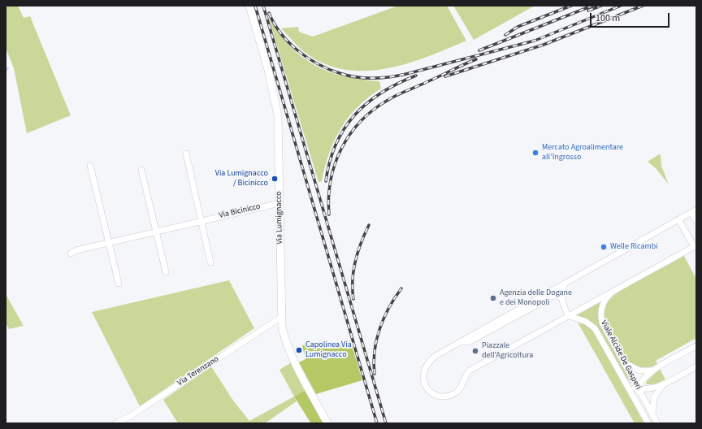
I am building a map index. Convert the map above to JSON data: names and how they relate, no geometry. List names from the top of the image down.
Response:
{
  "streets": {
    "main road": ["Via Lumignacco"],
    "street": ["Via Bicinicco", "Viale Alcide De Gasperi", "Via Terenzano"]
  },
  "crossings": [
    ["Via Bicinicco", "Via Lumignacco"],
    ["Via Lumignacco", "Via Terenzano"]
  ],
  "places": [
    "Mercato Agroalimentare all’Ingrosso",
    "Via Lumignacco / Bicinicco",
    "Welle Ricambi",
    "Agenzia delle Dogane e dei Monopoli",
    "Capolinea Via Lumignacco",
    "Piazzale dell'Agricoltura"
  ],
  "scale_bar": "100 m"
}
